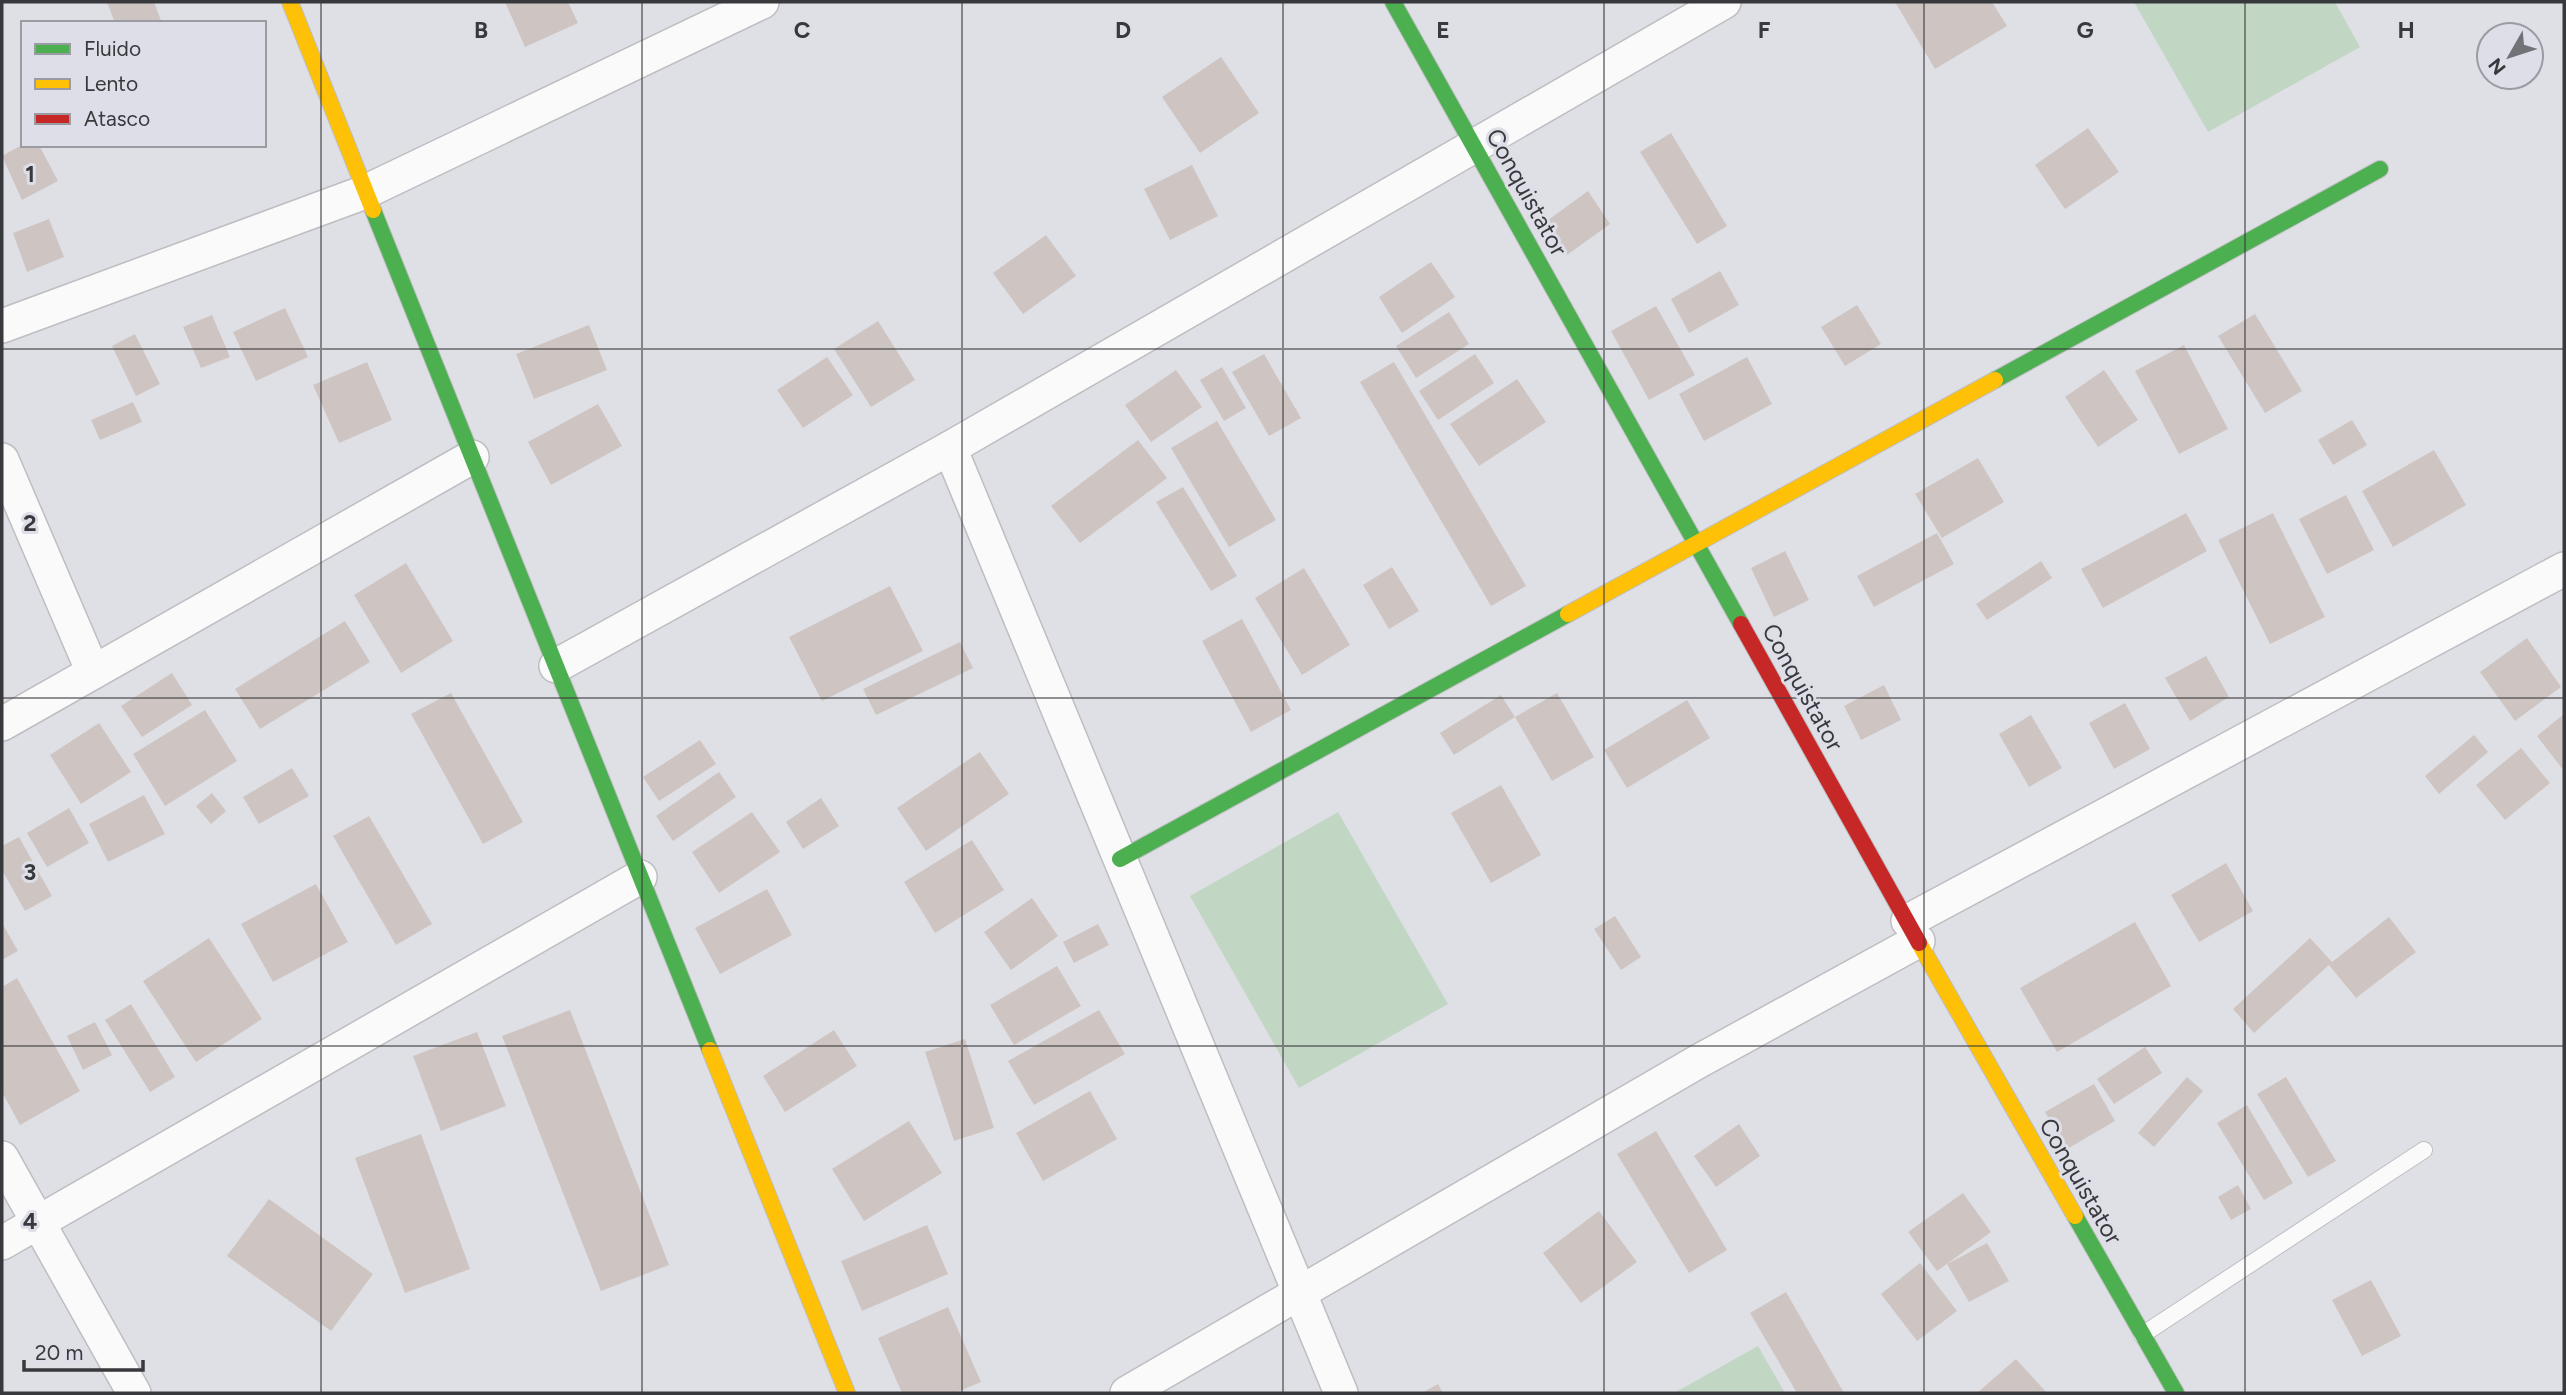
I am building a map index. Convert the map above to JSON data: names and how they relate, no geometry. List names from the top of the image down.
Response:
{
  "streets": {
    "street": ["Conquistator"]
  },
  "legend": ["Fluido", "Lento", "Atasco"],
  "scale_bar": "20 m",
  "north": "bottom left",
  "grid": {
    "columns": [
      "B",
      "C",
      "D",
      "E",
      "F",
      "G",
      "H"
    ],
    "rows": [
      "1",
      "2",
      "3",
      "4"
    ]
  }
}
